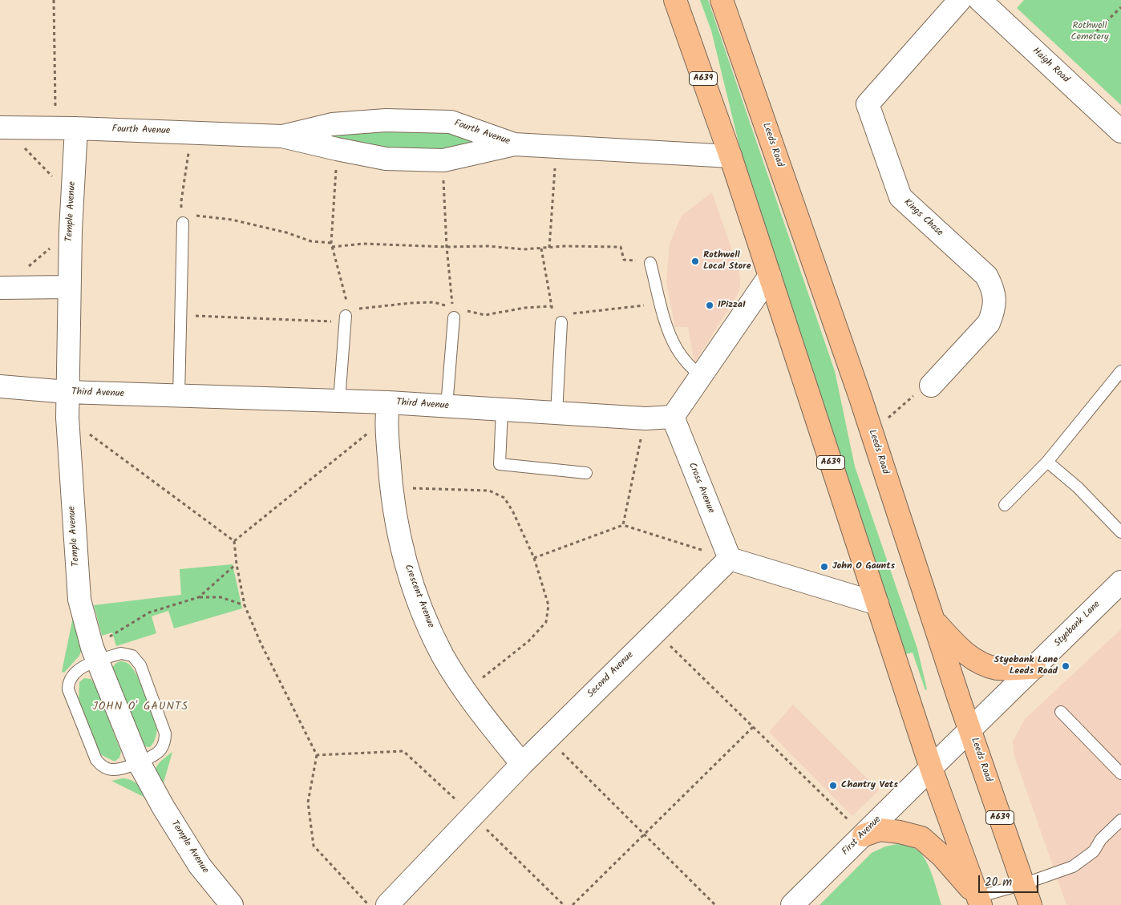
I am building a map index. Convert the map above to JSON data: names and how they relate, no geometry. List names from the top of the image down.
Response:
{
  "streets": {
    "main road": ["A639", "Leeds Road"],
    "street": [
      "Haigh Road",
      "Fourth Avenue",
      "Temple Avenue",
      "Kings Chase",
      "Third Avenue",
      "Cross Avenue",
      "Crescent Avenue",
      "Styebank Lane",
      "Second Avenue",
      "First Avenue"
    ]
  },
  "crossings": [
    ["A639", "Fourth Avenue"],
    ["A639", "Styebank Lane"],
    ["A639", "First Avenue"],
    ["Fourth Avenue", "Temple Avenue"],
    ["Leeds Road", "Styebank Lane"],
    ["Temple Avenue", "Third Avenue"],
    ["Third Avenue", "Cross Avenue"],
    ["Third Avenue", "Crescent Avenue"],
    ["Cross Avenue", "Second Avenue"],
    ["Crescent Avenue", "Second Avenue"],
    ["Styebank Lane", "First Avenue"]
  ],
  "districts": ["JOHN O' GAUNTS"],
  "parks": ["Rothwell Cemetery"],
  "places": [
    "Rothwell Local Store",
    "1Pizza1",
    "John O Gaunts",
    "Styebank Lane Leeds Road",
    "Chantry Vets"
  ],
  "scale_bar": "20 m"
}
